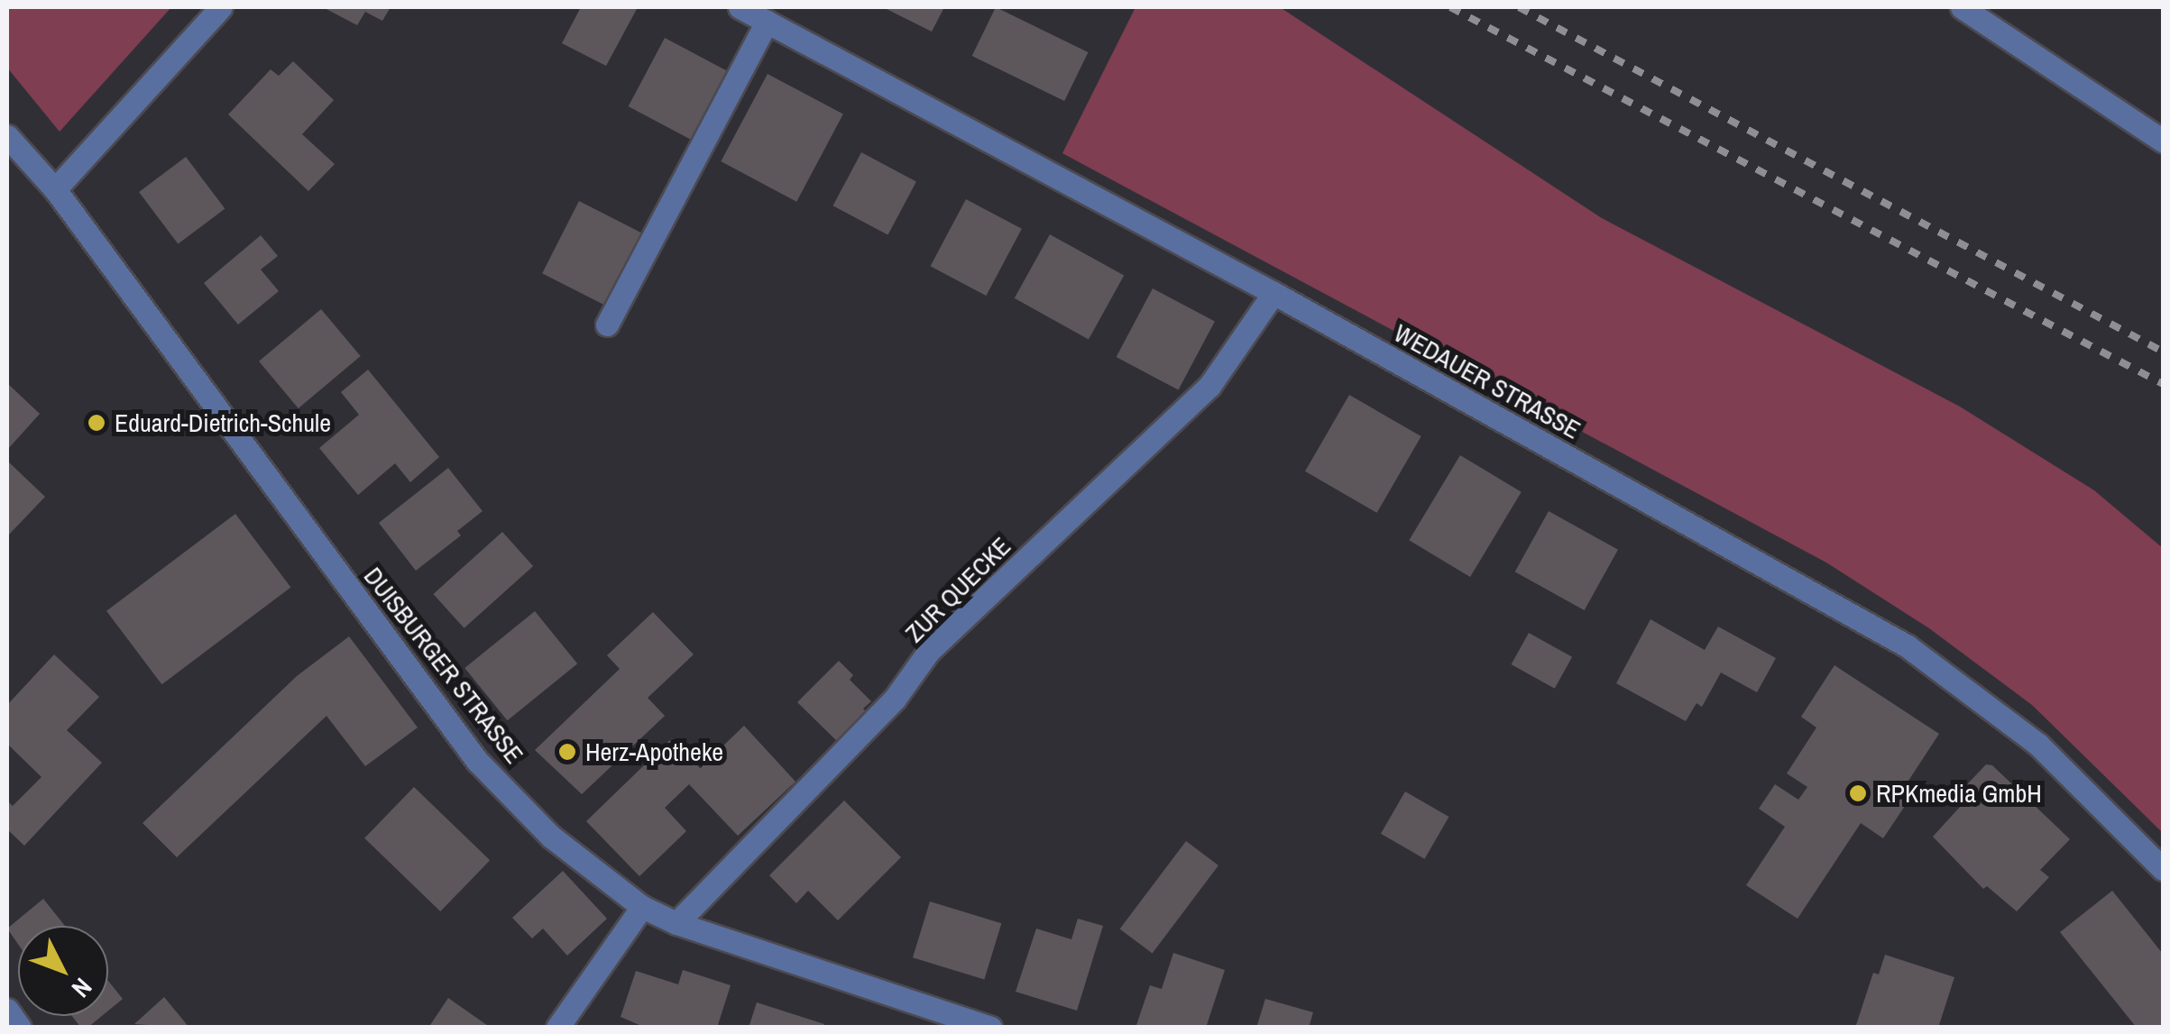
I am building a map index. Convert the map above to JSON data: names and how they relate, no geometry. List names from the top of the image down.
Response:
{
  "streets": {
    "street": ["WEDAUER STRASSE", "ZUR QUECKE", "DUISBURGER STRASSE"]
  },
  "crossings": [
    ["WEDAUER STRASSE", "ZUR QUECKE"],
    ["ZUR QUECKE", "DUISBURGER STRASSE"]
  ],
  "places": ["Eduard-Dietrich-Schule", "Herz-Apotheke", "RPKmedia GmbH"],
  "north": "bottom right"
}
